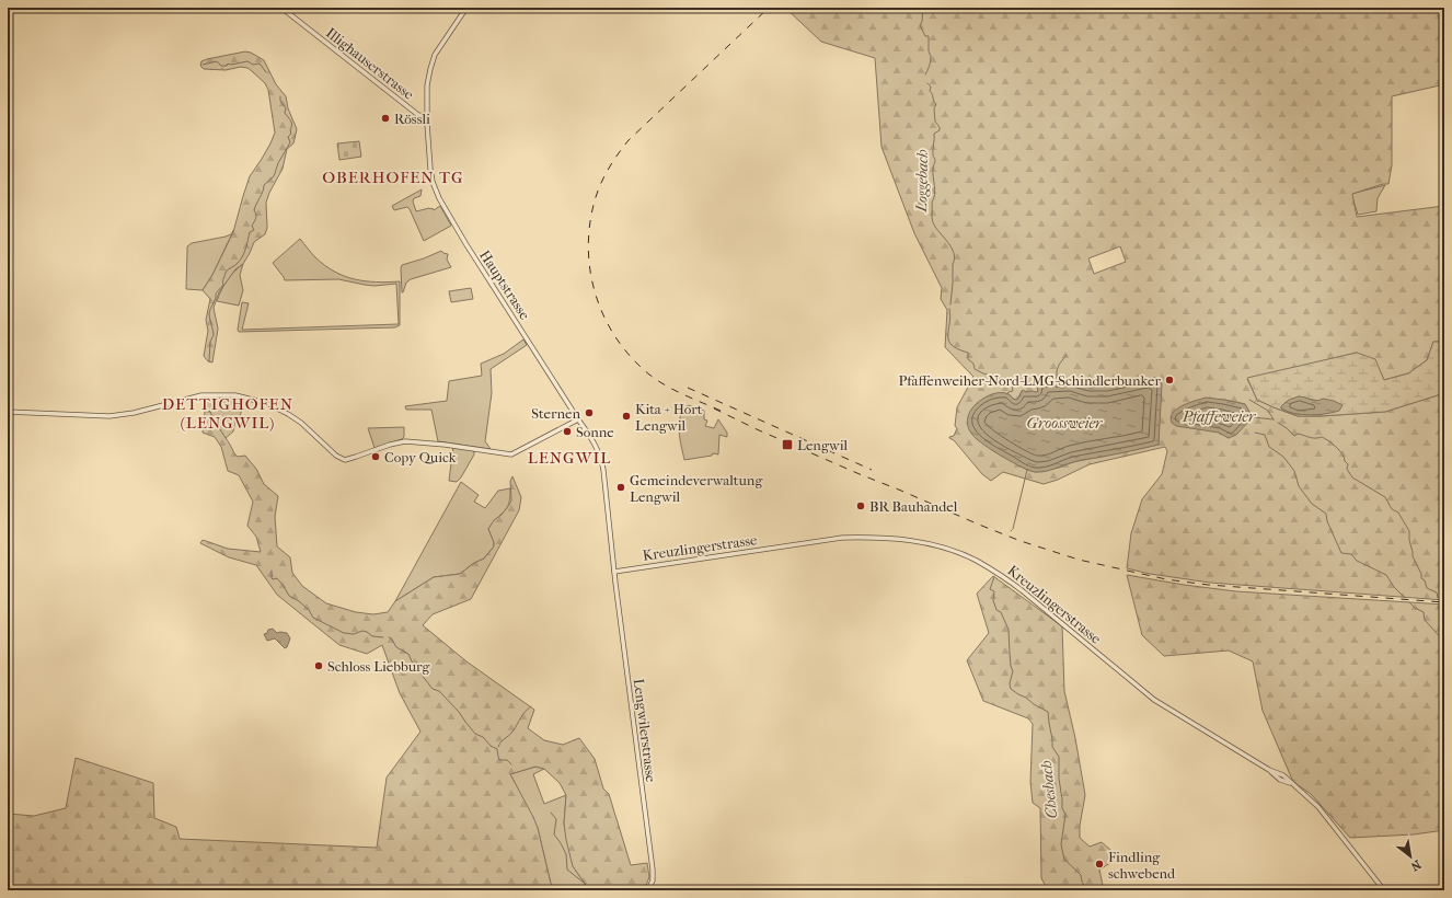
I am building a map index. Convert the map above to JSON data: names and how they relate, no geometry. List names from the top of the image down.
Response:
{
  "streets": {
    "street": [
      "Illighauserstrasse",
      "Hauptstrasse",
      "Kreuzlingerstrasse",
      "Lengwilerstrasse"
    ]
  },
  "crossings": [
    ["Illighauserstrasse", "Hauptstrasse"],
    ["Hauptstrasse", "Kreuzlingerstrasse"],
    ["Hauptstrasse", "Lengwilerstrasse"],
    ["Kreuzlingerstrasse", "Lengwilerstrasse"]
  ],
  "districts": ["OBERHOFEN TG", "DETTIGHOFEN (LENGWIL)", "LENGWIL"],
  "water": [
    "Loggebach",
    "Pfaffeweier",
    "Groossweier",
    "Chesbach"
  ],
  "places": {
    "other": [
      "Rössli",
      "Pfaffenweiher-Nord-LMG-Schindlerbunker",
      "Sternen",
      "Kita + Hort Lengwil",
      "Sonne",
      "Copy Quick",
      "Gemeindeverwaltung Lengwil",
      "BR Bauhandel",
      "Schloss Liebburg",
      "Findling schwebend"
    ],
    "transit": ["Lengwil"]
  },
  "north": "bottom right"
}
